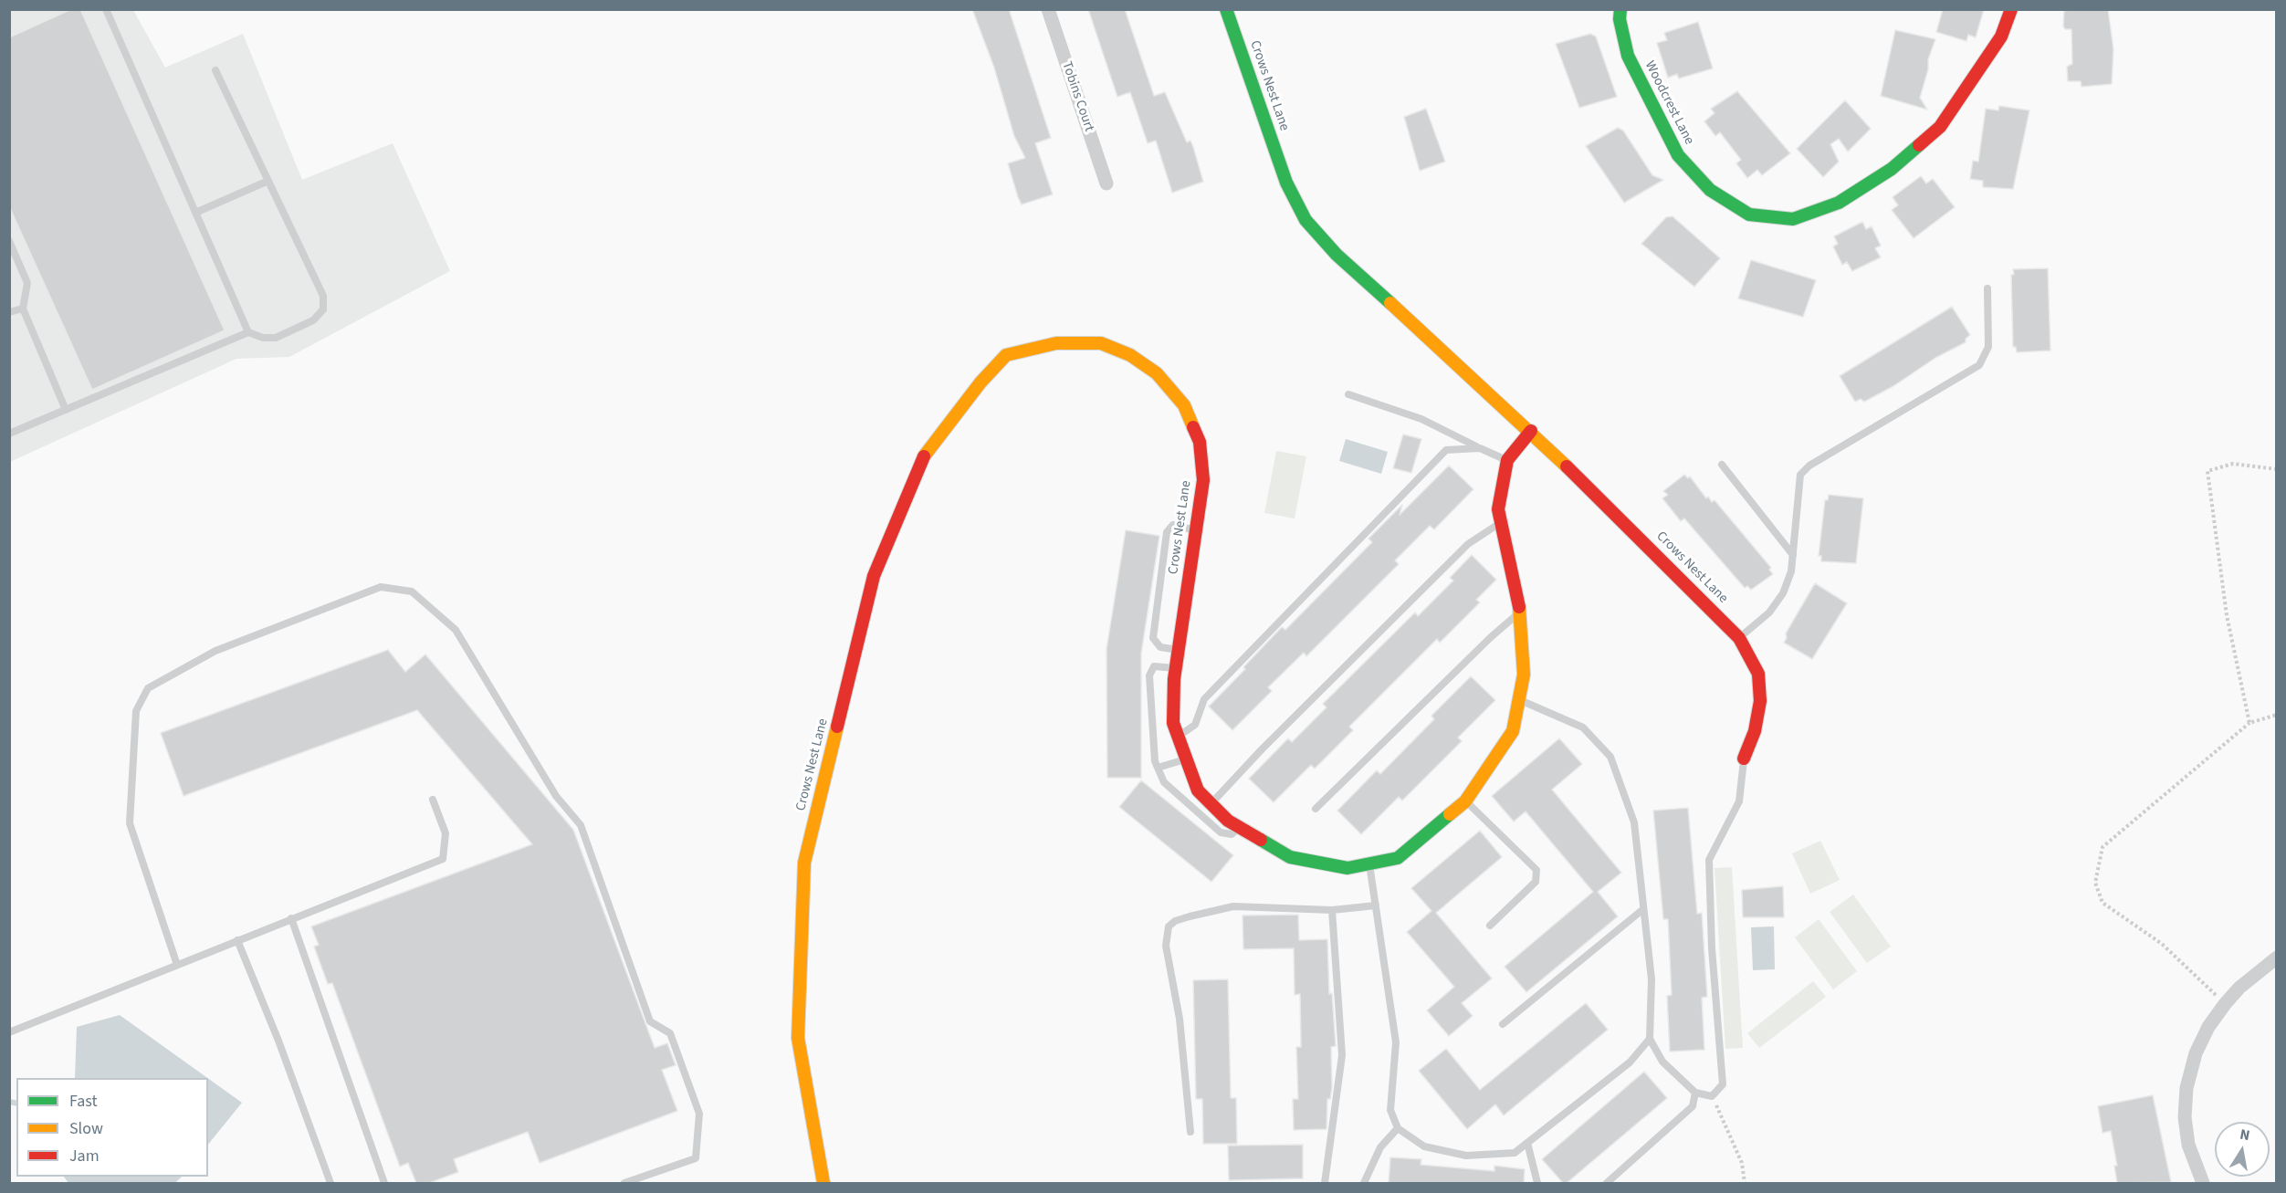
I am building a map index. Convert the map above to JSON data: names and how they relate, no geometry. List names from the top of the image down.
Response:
{
  "streets": {
    "street": ["Crows Nest Lane", "Tobins Court", "Woodcrest Lane"]
  },
  "legend": ["Fast", "Slow", "Jam"],
  "north": "top"
}
